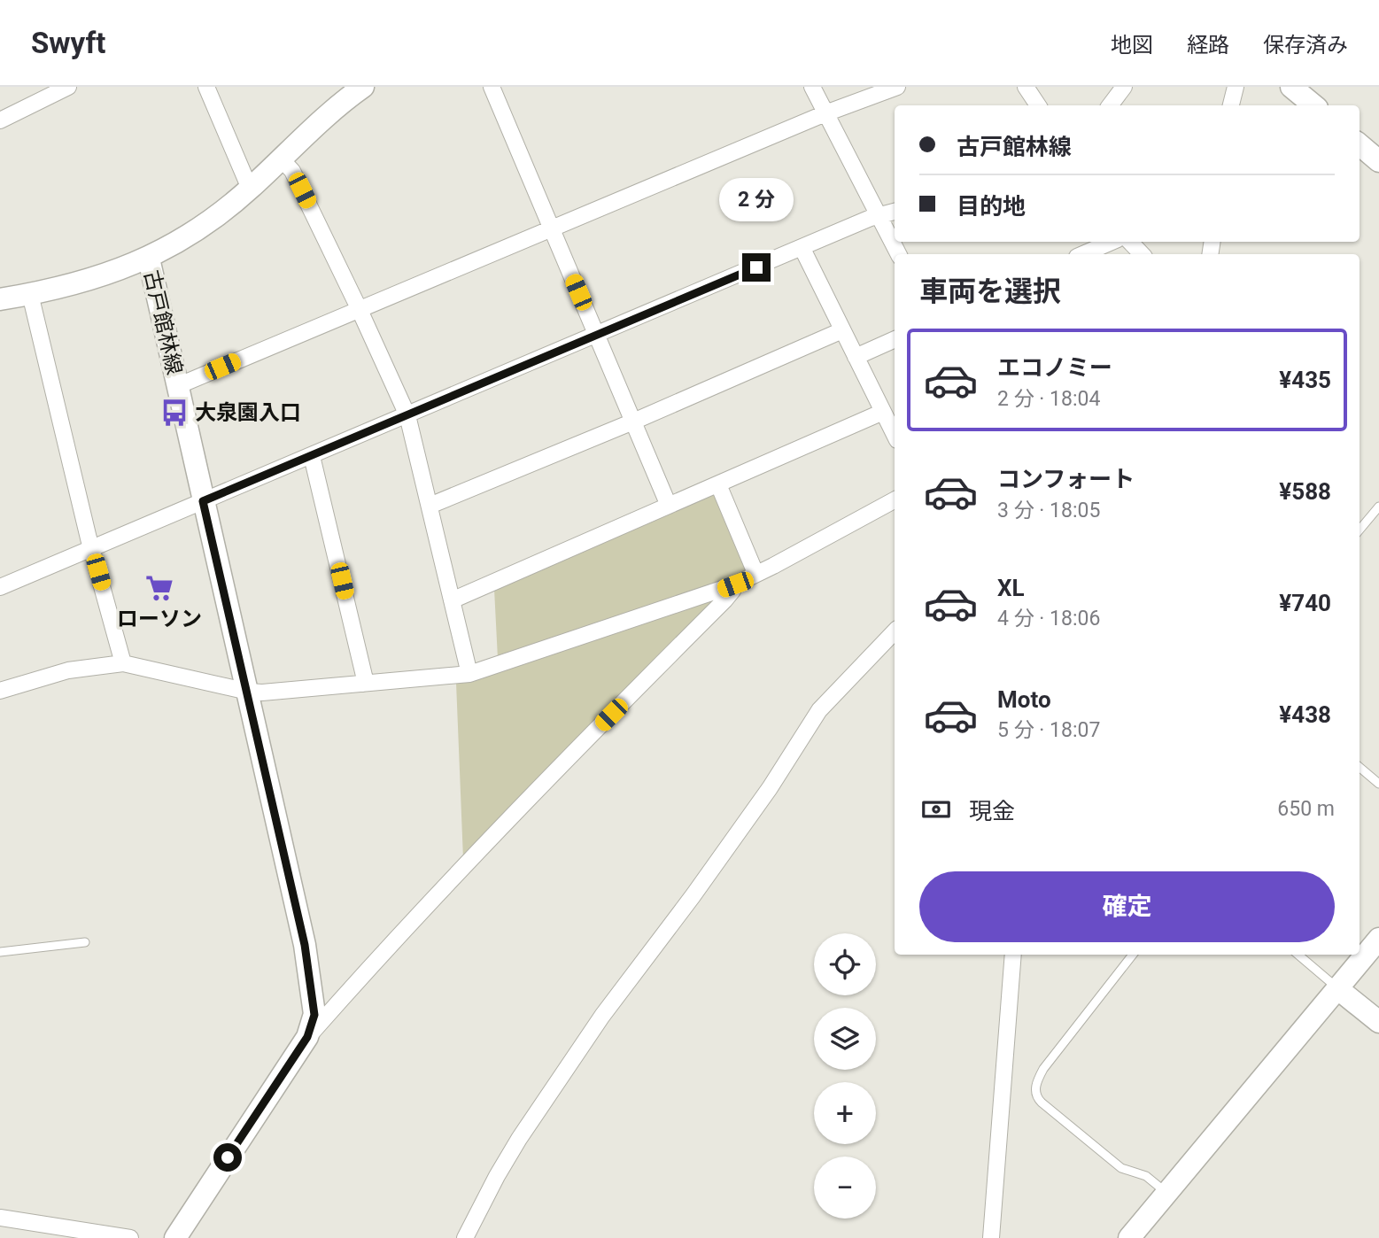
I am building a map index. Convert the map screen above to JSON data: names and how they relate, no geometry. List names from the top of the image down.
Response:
{
  "streets": {
    "main road": ["古戸館林線"]
  },
  "places": {
    "bus stop": ["大泉園入口"],
    "supermarket": ["ローソン"]
  },
  "page": {
    "header": "Swyft",
    "nav": ["地図", "経路", "保存済み"],
    "banner": ["古戸館林線", "目的地"],
    "bubble": "2 分",
    "heading": "車両を選択",
    "list": [
      {
        "name": "エコノミー",
        "note": "2 分 · 18:04",
        "value": "¥435"
      },
      {
        "name": "コンフォート",
        "note": "3 分 · 18:05",
        "value": "¥588"
      },
      {
        "name": "XL",
        "note": "4 分 · 18:06",
        "value": "¥740"
      },
      {
        "name": "Moto",
        "note": "5 分 · 18:07",
        "value": "¥438"
      }
    ],
    "pay": ["現金", "650 m"],
    "buttons": "確定",
    "map_buttons": ["+", "−"]
  }
}
